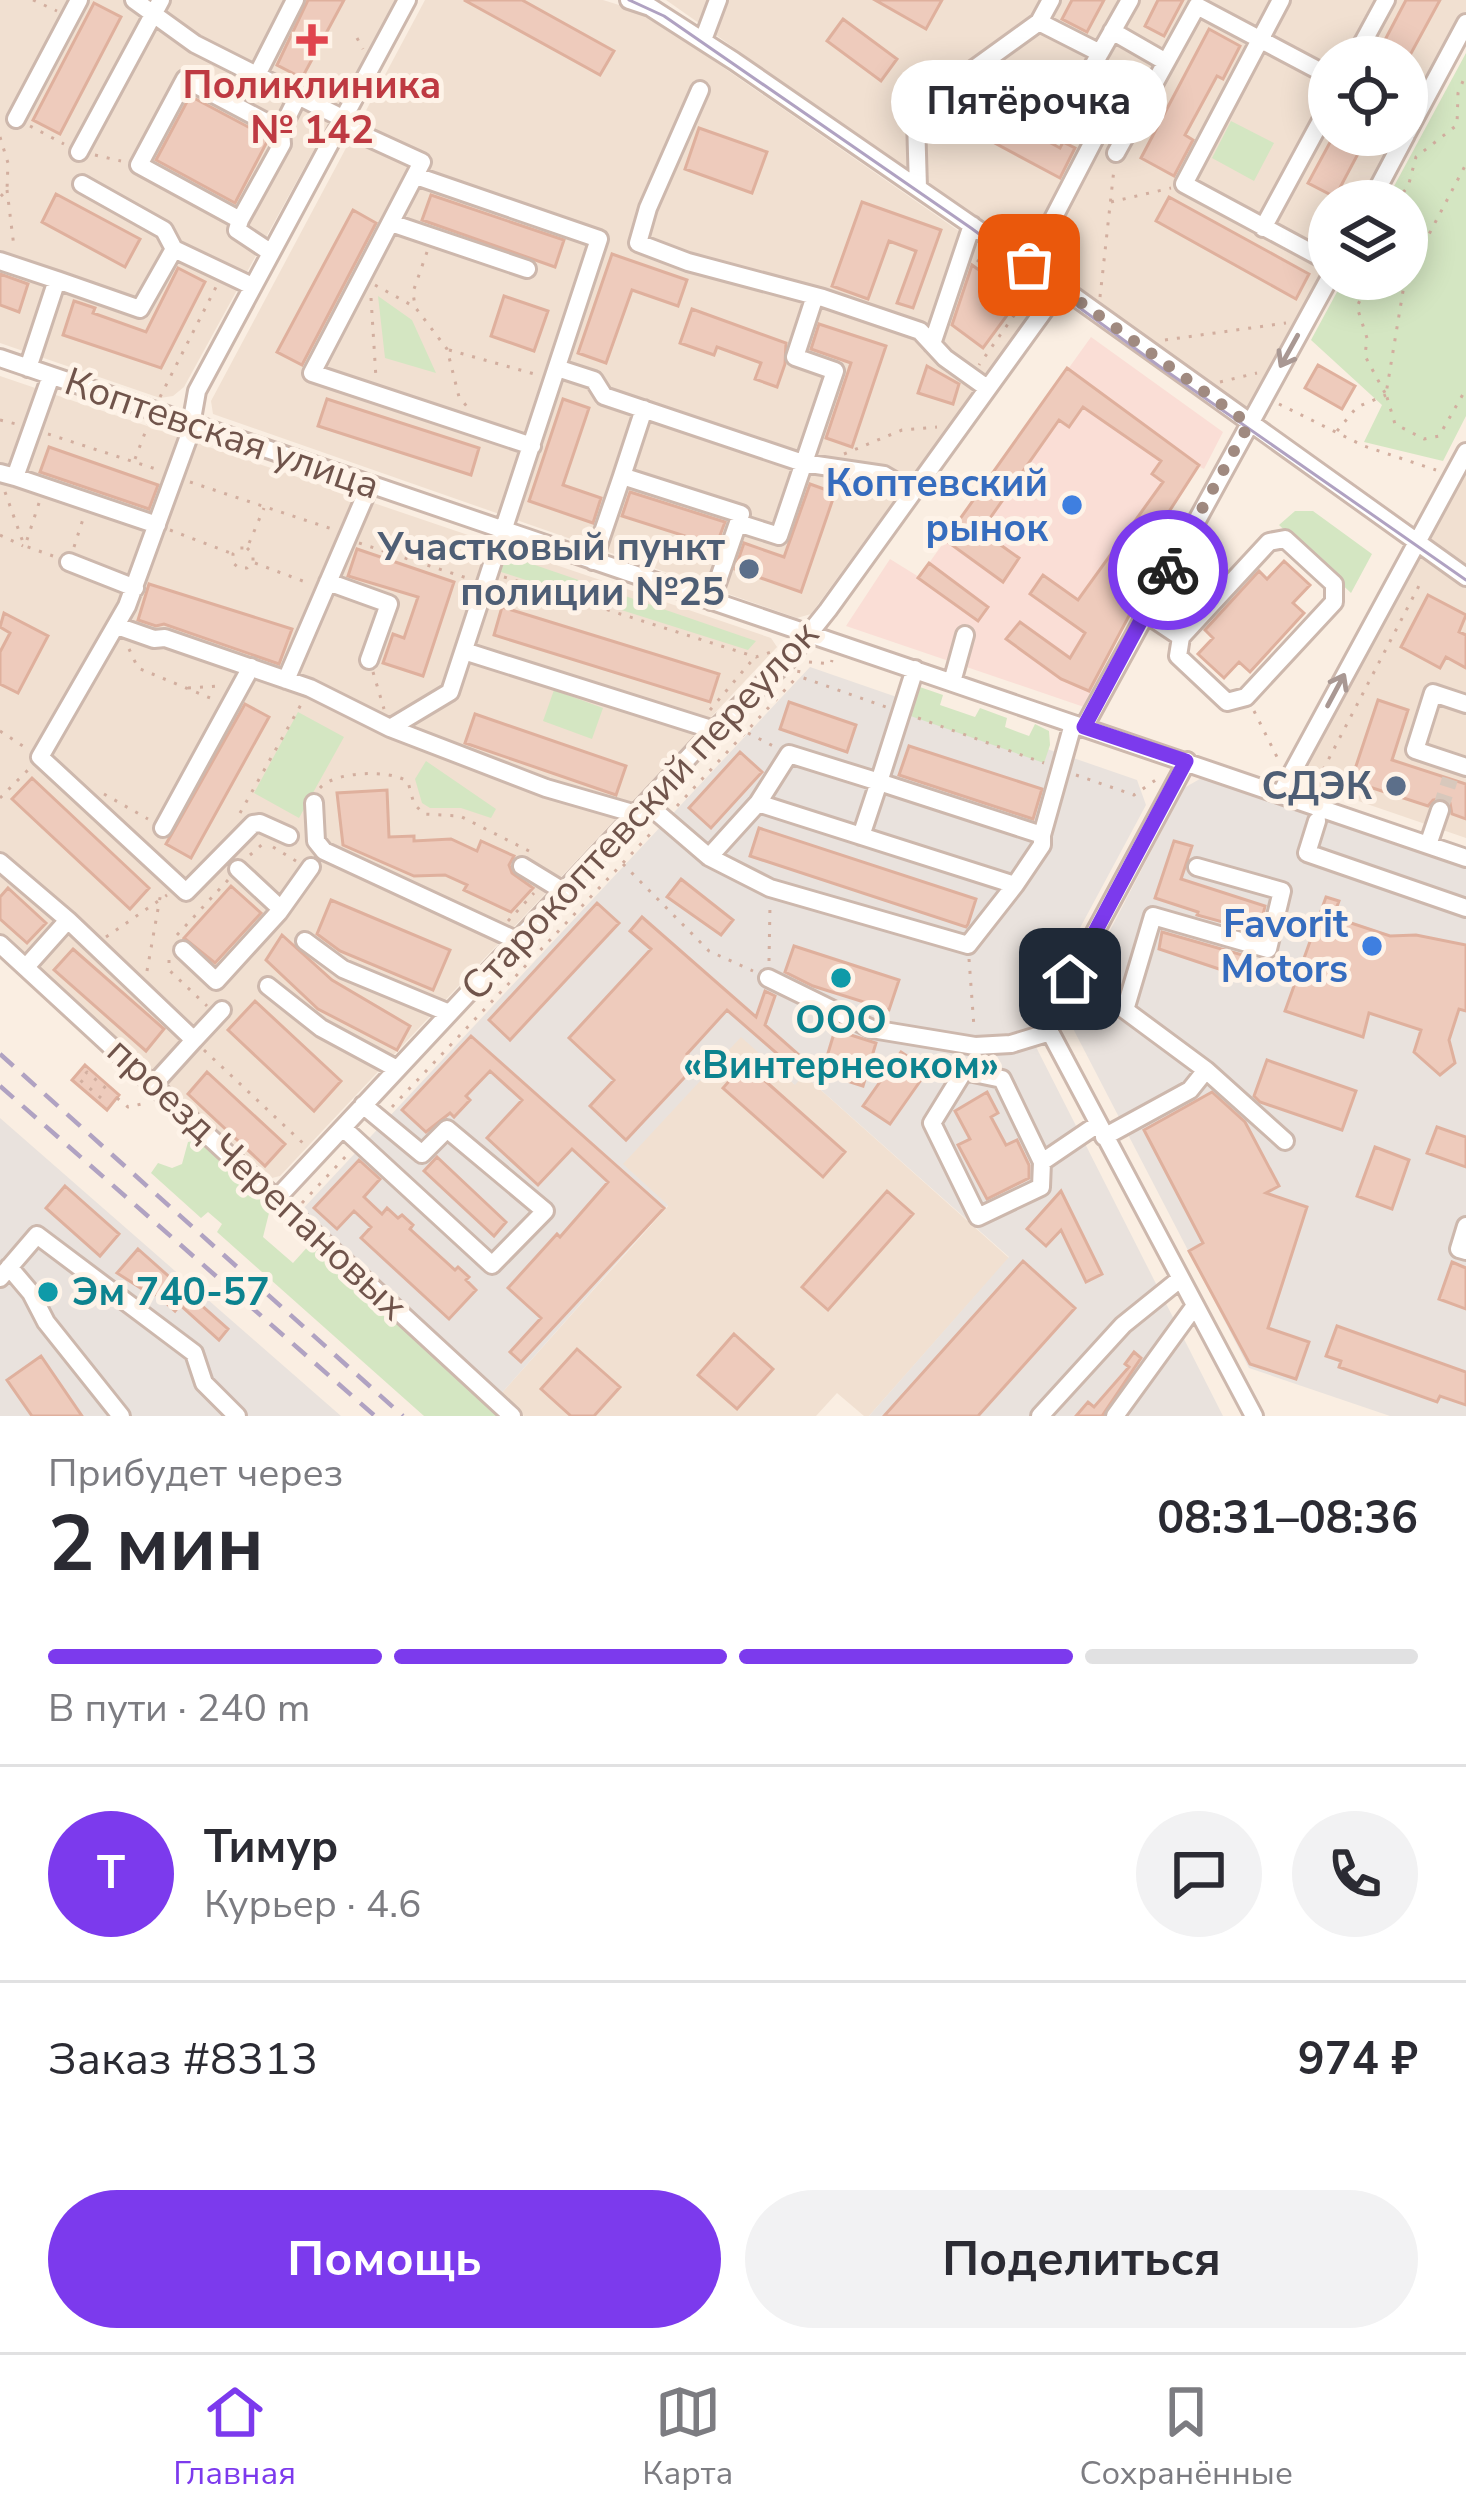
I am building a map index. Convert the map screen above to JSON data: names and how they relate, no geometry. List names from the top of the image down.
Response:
{
  "streets": {
    "street": ["Коптевская улица", "Старокоптевский переулок", "проезд Черепановых"]
  },
  "crossings": [
    ["Коптевская улица", "Старокоптевский переулок"],
    ["Старокоптевский переулок", "проезд Черепановых"]
  ],
  "places": {
    "health": ["Поликлиника № 142"],
    "other": [
      "Пятёрочка",
      "Коптевский рынок",
      "Участковый пункт полиции №25",
      "СДЭК",
      "Favorit Motors",
      "ООО «Винтернеоком»",
      "Эм 740-57"
    ]
  },
  "page": {
    "bubble": "Пятёрочка",
    "heading": ["2 мин", "Прибудет через", "08:31–08:36"],
    "panel": [
      "Тимур",
      "Курьер · 4.6",
      "Заказ #8313",
      "974 ₽"
    ],
    "bar": "В пути · 240 m",
    "round": "Т",
    "buttons": ["Помощь", "Поделиться"],
    "tabs": ["Главная", "Карта", "Сохранённые"]
  }
}
